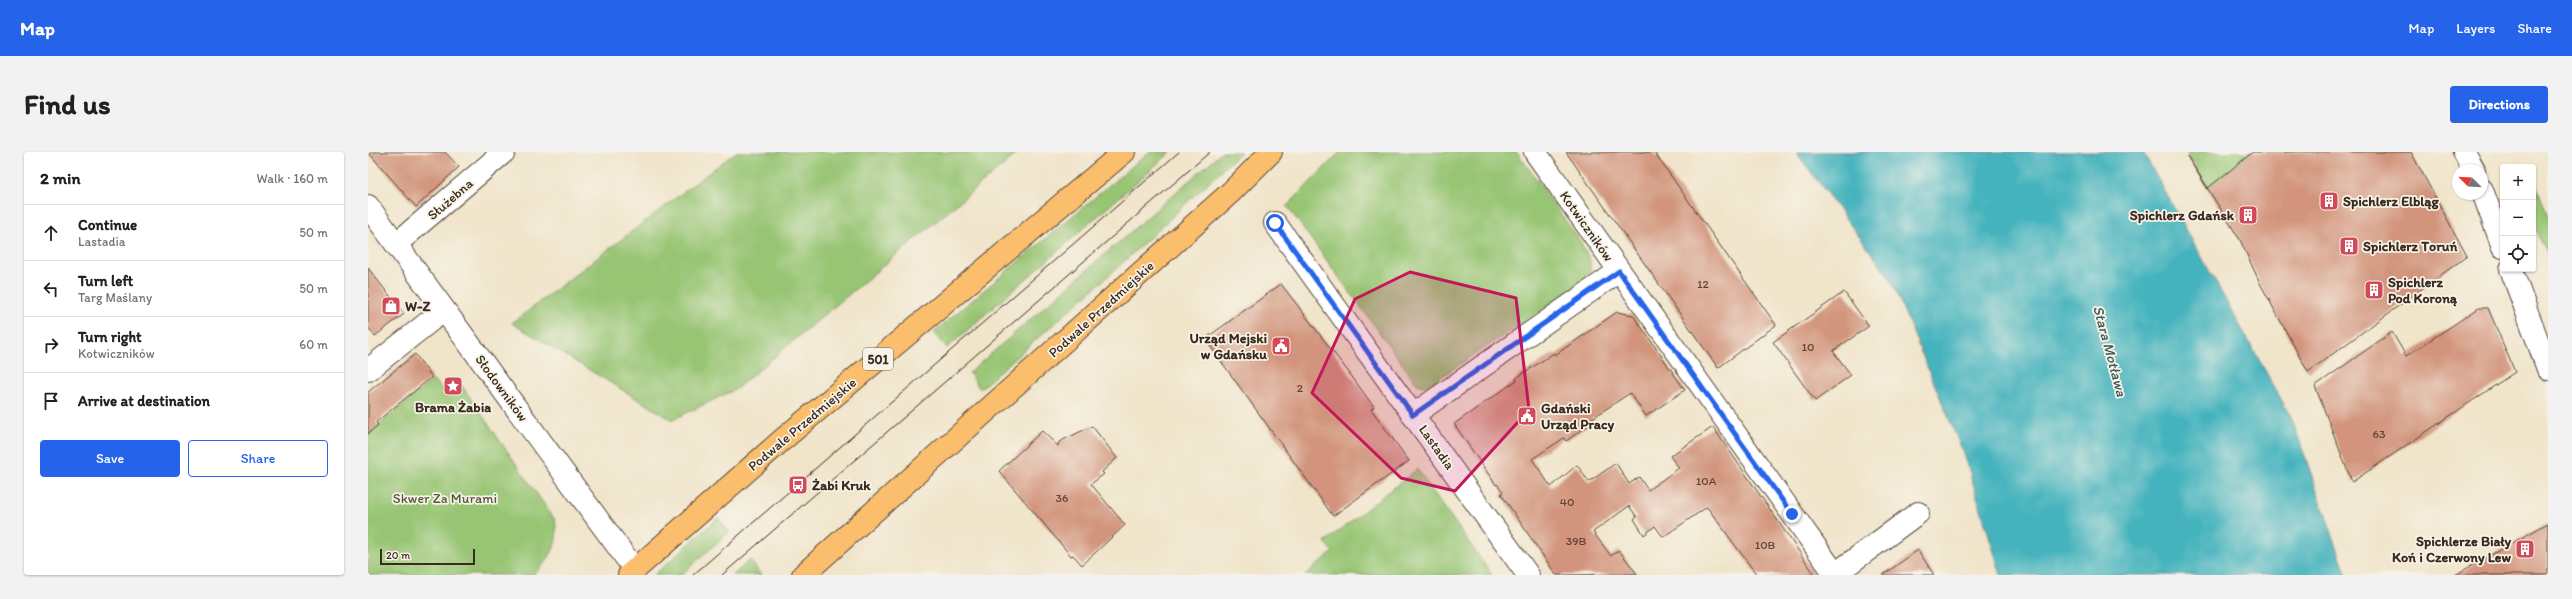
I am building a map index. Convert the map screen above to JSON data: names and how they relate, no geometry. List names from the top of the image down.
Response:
{
  "streets": {
    "main road": ["Podwale Przedmiejskie", "501"],
    "street": [
      "Służebna",
      "Kotwiczników",
      "Słodowników",
      "Lastadia"
    ]
  },
  "crossings": [
    ["Służebna", "Słodowników"],
    ["Podwale Przedmiejskie", "Słodowników"]
  ],
  "water": ["Stara Motława"],
  "parks": ["Skwer Za Murami"],
  "places": {
    "building": [
      "Spichlerz Elbląg",
      "Spichlerz Gdańsk",
      "Spichlerz Toruń",
      "Spichlerz Pod Koroną",
      "Spichlerze Biały Koń i Czerwony Lew"
    ],
    "shop": ["W-Z"],
    "public building": ["Urząd Mejski w Gdańsku", "Gdański Urząd Pracy"],
    "place": ["Brama Żabia"],
    "bus stop": ["Żabi Kruk"]
  },
  "house_numbers": [
    "12",
    "10",
    "2",
    "63",
    "10A",
    "36",
    "40",
    "39B",
    "10B"
  ],
  "scale_bar": "20 m",
  "north": "top left",
  "page": {
    "header": "Map",
    "nav": ["Map", "Layers", "Share"],
    "buttons": [
      "Directions",
      ["Save", "Share"]
    ],
    "title": "Find us",
    "heading": ["2 min", "Walk · 160 m"],
    "map_buttons": ["+", "−"],
    "list": [
      ["Continue", "Lastadia", "50 m"],
      ["Turn left", "Targ Maślany", "50 m"],
      ["Turn right", "Kotwiczników", "60 m"],
      "Arrive at destination"
    ],
    "scale": "20 m"
  }
}
